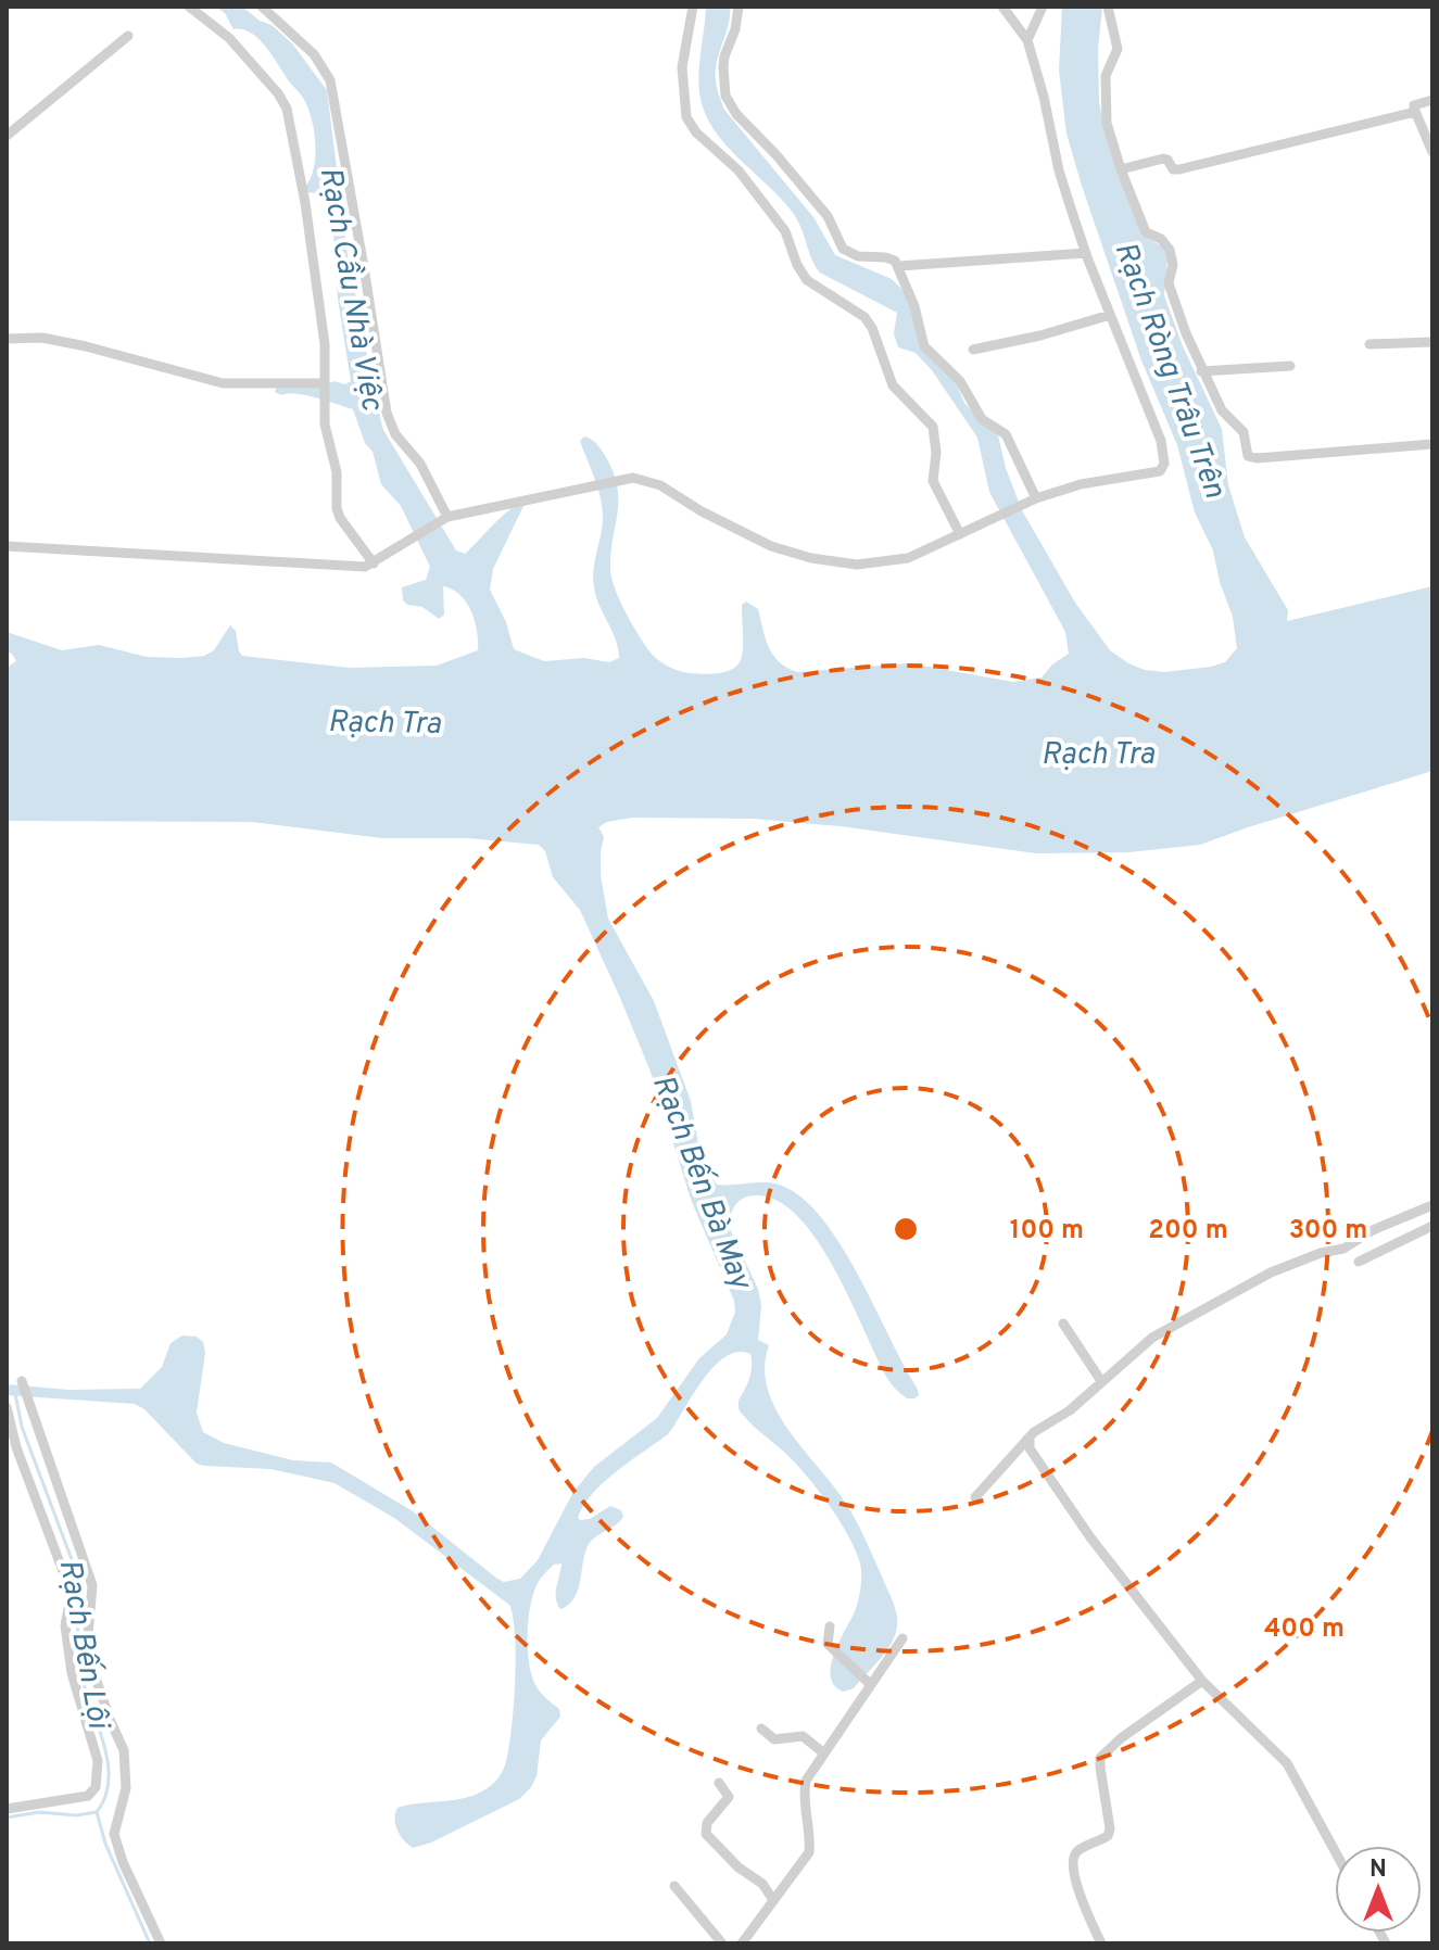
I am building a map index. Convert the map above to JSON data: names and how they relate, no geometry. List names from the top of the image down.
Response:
{
  "water": [
    "Rạch Cầu Nhà Việc",
    "Rạch Ròng Trâu Trên",
    "Rạch Tra",
    "Rạch Bến Bà May",
    "Rạch Bến Lội"
  ],
  "north": "top",
  "rings": [
    "100 m",
    "200 m",
    "300 m",
    "400 m"
  ]
}
